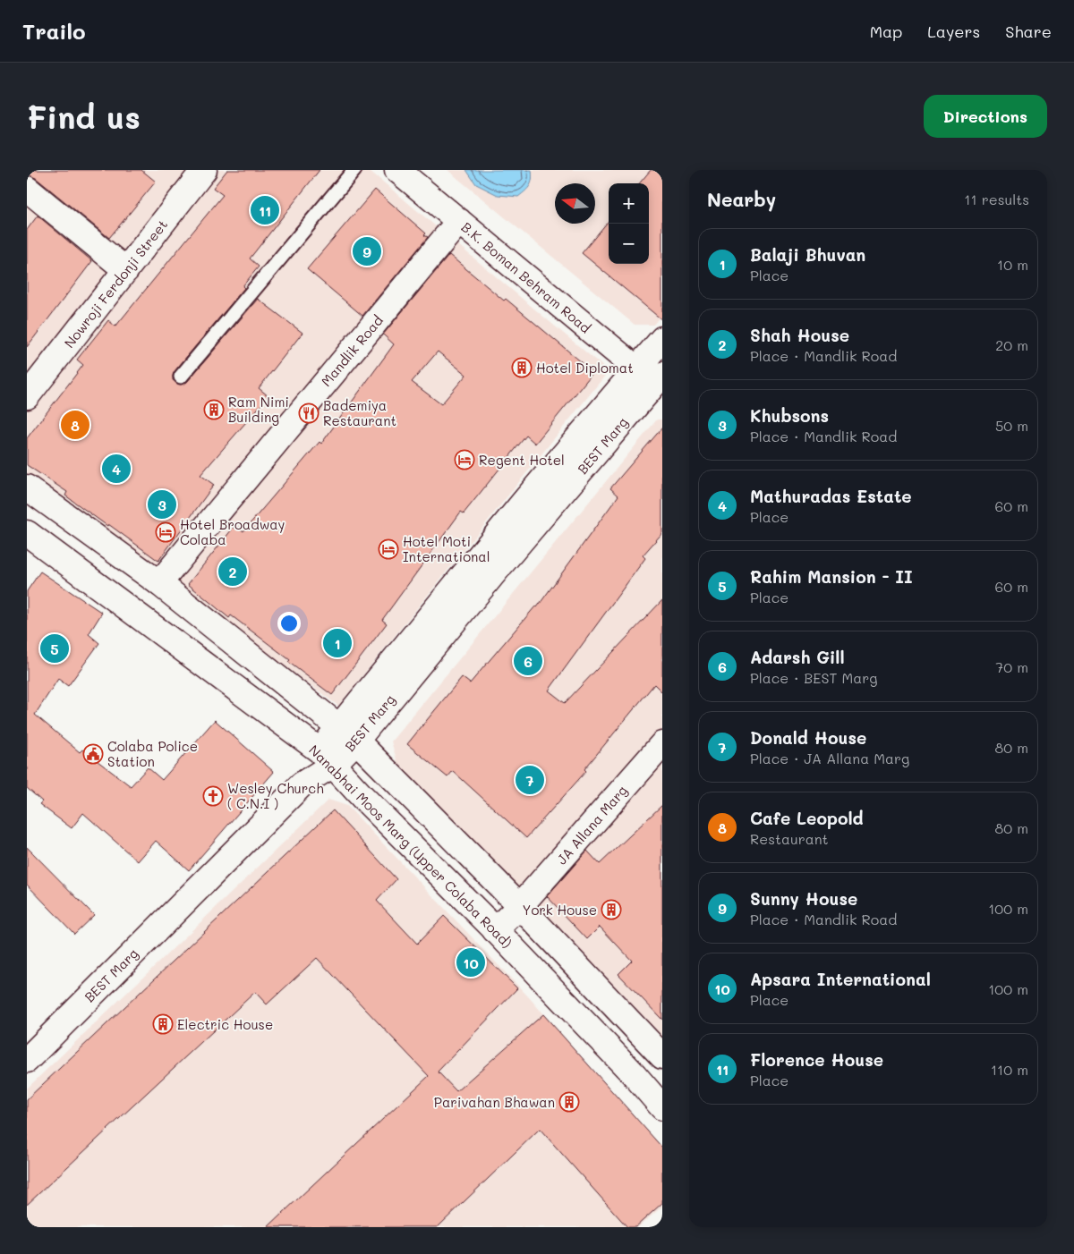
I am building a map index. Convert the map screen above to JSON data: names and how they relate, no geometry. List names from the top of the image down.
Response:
{
  "streets": {
    "street": [
      "B.K. Boman Behram Road",
      "Nowroji Ferdonji Street",
      "Mandlik Road",
      "BEST Marg",
      "JA Allana Marg",
      "Nanabhai Moos Marg (Upper Colaba Road)"
    ]
  },
  "crossings": [
    ["B.K. Boman Behram Road", "Mandlik Road"],
    ["B.K. Boman Behram Road", "BEST Marg"],
    ["BEST Marg", "Nanabhai Moos Marg (Upper Colaba Road)"],
    ["JA Allana Marg", "Nanabhai Moos Marg (Upper Colaba Road)"]
  ],
  "places": {
    "building": [
      "Hotel Diplomat",
      "Ram Nimi Building",
      "York House",
      "Electric House",
      "Parivahan Bhawan"
    ],
    "restaurant": ["Bademiya Restaurant"],
    "hotel": ["Regent Hotel", "Hotel Broadway Colaba", "Hotel Moti International"],
    "public building": ["Colaba Police Station"],
    "church": ["Wesley Church ( C.N.I )"]
  },
  "north": "left",
  "page": {
    "header": "Trailo",
    "nav": ["Map", "Layers", "Share"],
    "buttons": "Directions",
    "title": "Find us",
    "heading": ["Nearby", "11 results"],
    "map_buttons": ["+", "−"],
    "pins": [
      "11",
      "9",
      "8",
      "4",
      "3",
      "2",
      "1",
      "5",
      "6",
      "7",
      "10"
    ],
    "list": [
      {
        "mark": "1",
        "name": "Balaji Bhuvan",
        "note": "Place",
        "value": "10 m"
      },
      {
        "mark": "2",
        "name": "Shah House",
        "note": "Place · Mandlik Road",
        "value": "20 m"
      },
      {
        "mark": "3",
        "name": "Khubsons",
        "note": "Place · Mandlik Road",
        "value": "50 m"
      },
      {
        "mark": "4",
        "name": "Mathuradas Estate",
        "note": "Place",
        "value": "60 m"
      },
      {
        "mark": "5",
        "name": "Rahim Mansion - II",
        "note": "Place",
        "value": "60 m"
      },
      {
        "mark": "6",
        "name": "Adarsh Gill",
        "note": "Place · BEST Marg",
        "value": "70 m"
      },
      {
        "mark": "7",
        "name": "Donald House",
        "note": "Place · JA Allana Marg",
        "value": "80 m"
      },
      {
        "mark": "8",
        "name": "Cafe Leopold",
        "note": "Restaurant",
        "value": "80 m"
      },
      {
        "mark": "9",
        "name": "Sunny House",
        "note": "Place · Mandlik Road",
        "value": "100 m"
      },
      {
        "mark": "10",
        "name": "Apsara International",
        "note": "Place",
        "value": "100 m"
      },
      {
        "mark": "11",
        "name": "Florence House",
        "note": "Place",
        "value": "110 m"
      }
    ]
  }
}
